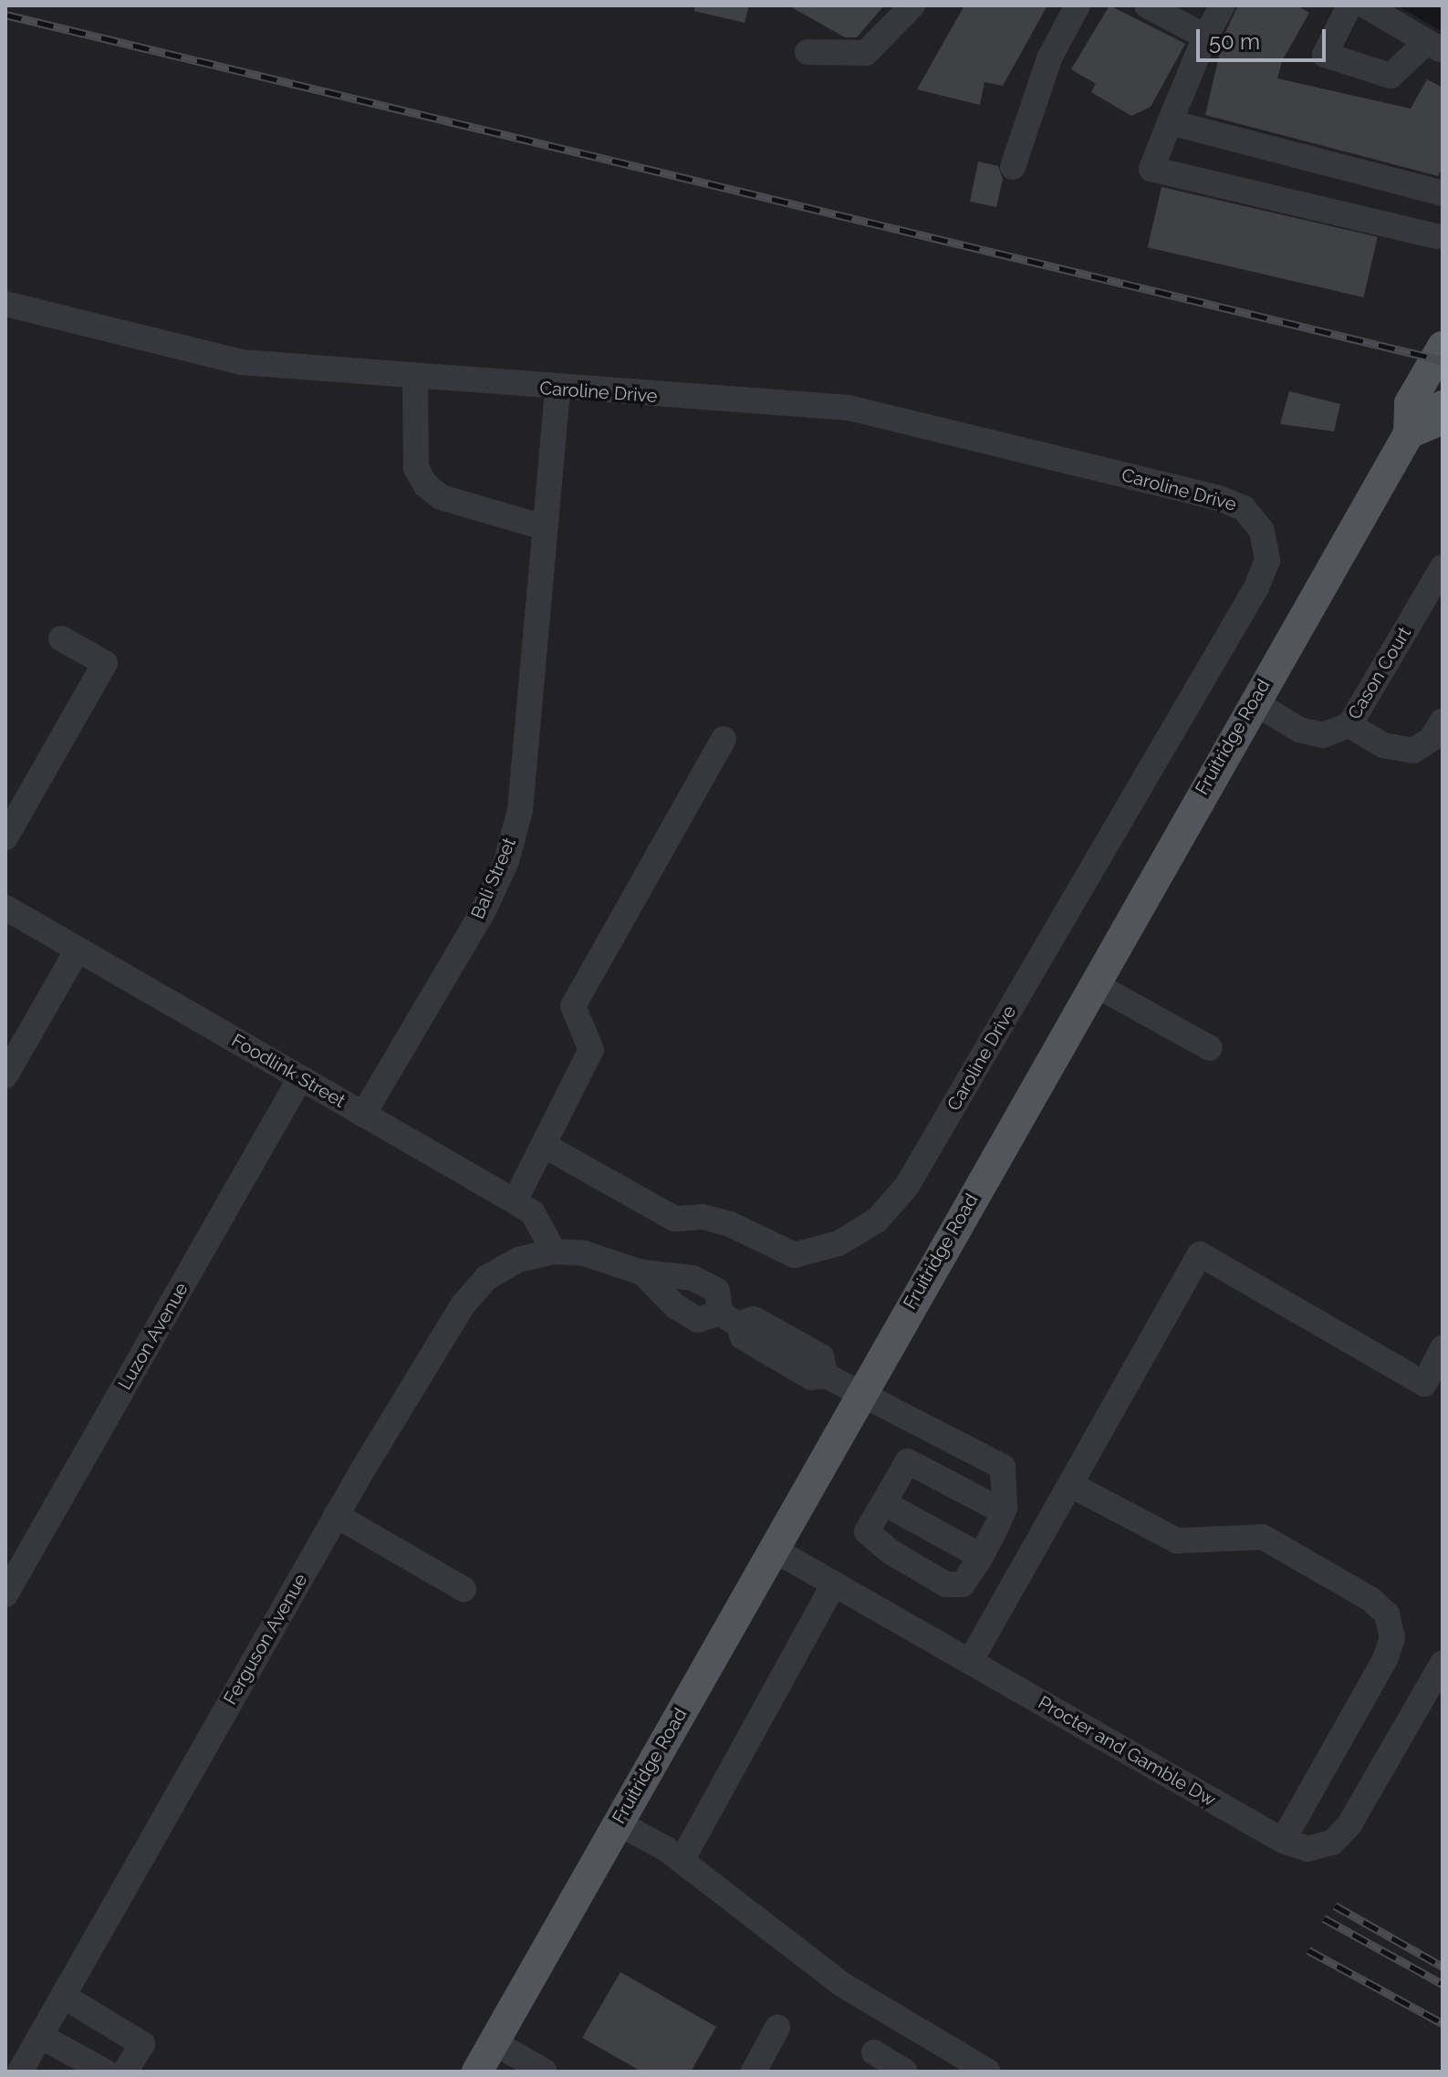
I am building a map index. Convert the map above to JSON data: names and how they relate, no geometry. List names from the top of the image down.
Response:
{
  "streets": {
    "main road": ["Fruitridge Road"],
    "street": [
      "Caroline Drive",
      "Cason Court",
      "Bali Street",
      "Foodlink Street",
      "Luzon Avenue",
      "Ferguson Avenue",
      "Procter and Gamble Dw"
    ]
  },
  "crossings": [
    ["Caroline Drive", "Bali Street"],
    ["Cason Court", "Fruitridge Road"],
    ["Fruitridge Road", "Procter and Gamble Dw"],
    ["Bali Street", "Foodlink Street"],
    ["Foodlink Street", "Luzon Avenue"],
    ["Foodlink Street", "Ferguson Avenue"]
  ],
  "scale_bar": "50 m"
}
